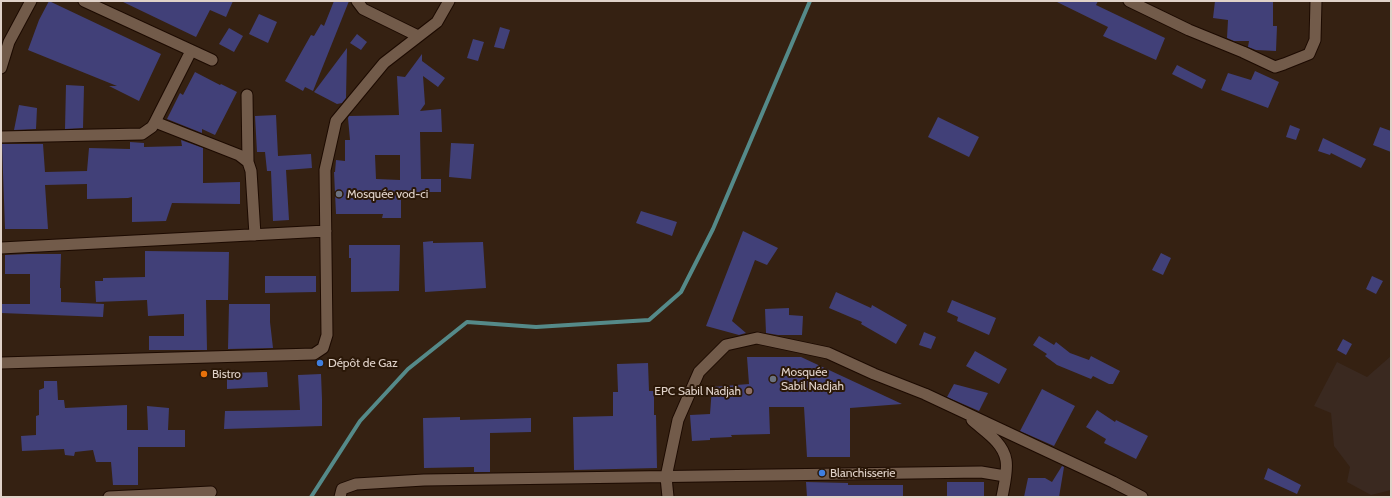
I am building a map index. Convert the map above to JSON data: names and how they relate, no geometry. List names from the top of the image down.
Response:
{
  "places": [
    "Mosquée vod-ci",
    "Dépôt de Gaz",
    "Bistro",
    "Mosquée Sabil Nadjah",
    "EPC Sabil Nadjah",
    "Blanchisserie"
  ]
}
